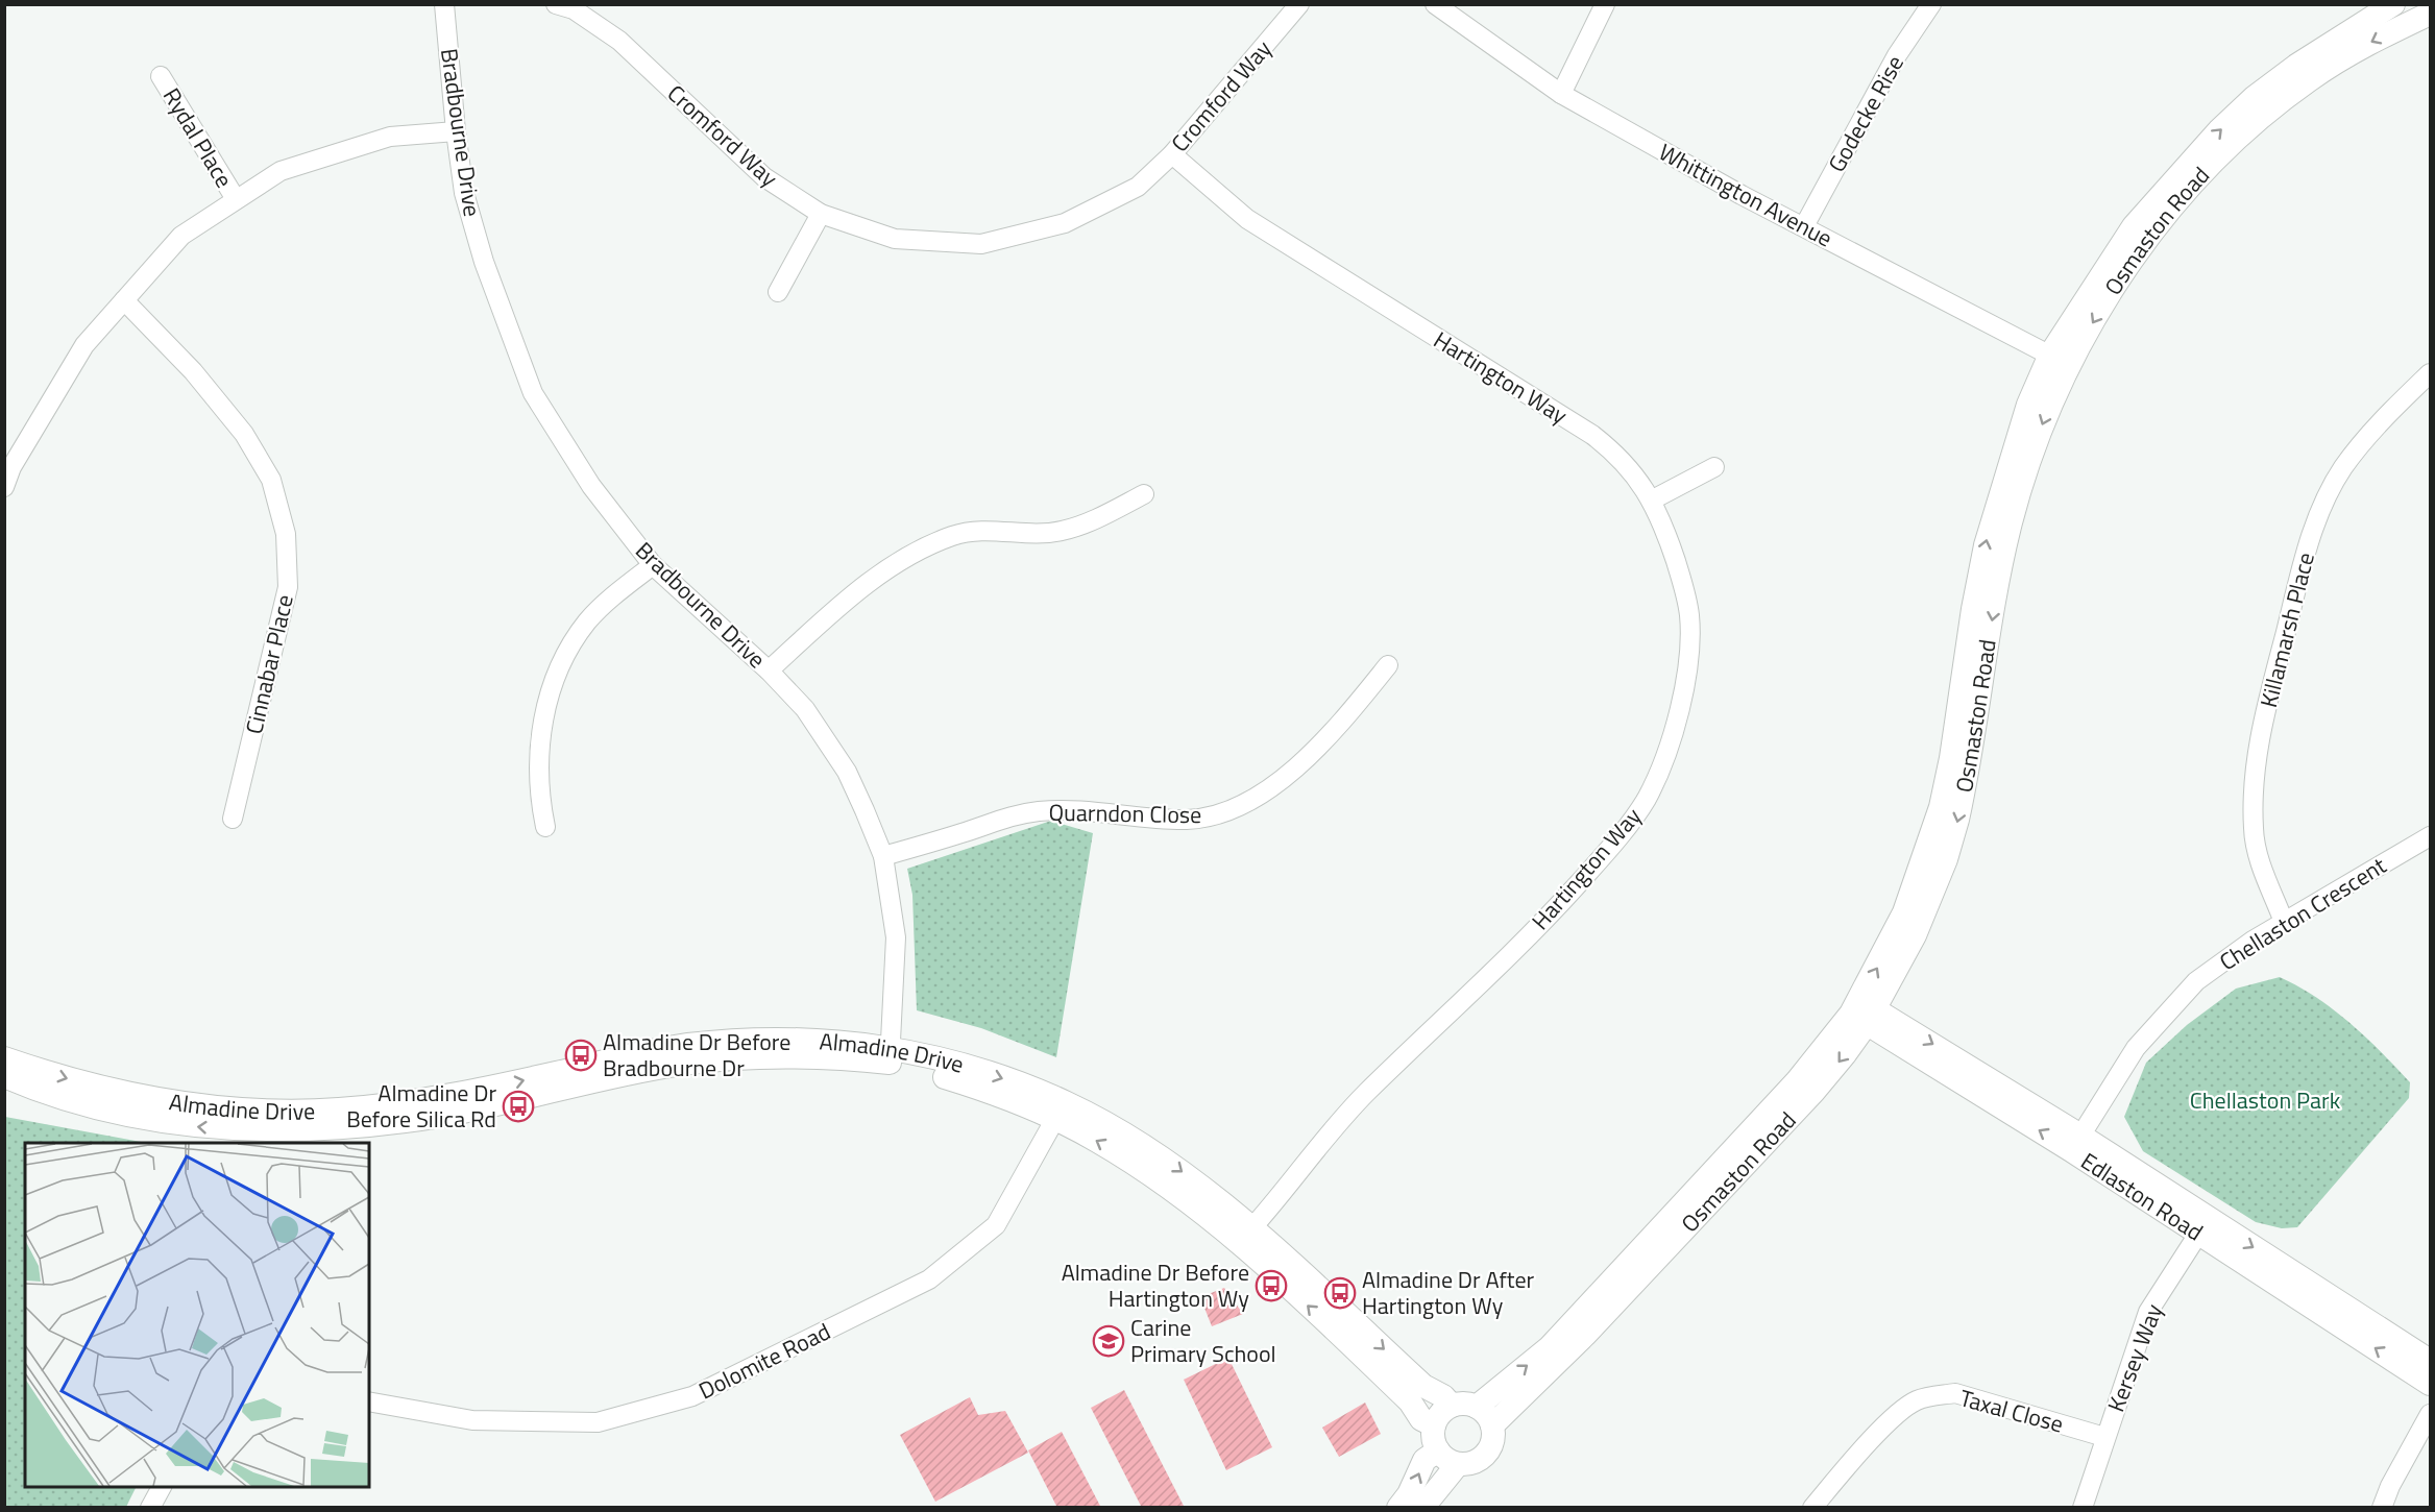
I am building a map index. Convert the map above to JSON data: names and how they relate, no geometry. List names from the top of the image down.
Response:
{
  "streets": {
    "street": [
      "Cromford Way",
      "Godecke Rise",
      "Bradbourne Drive",
      "Rydal Place",
      "Whittington Avenue",
      "Osmaston Road",
      "Hartington Way",
      "Killamarsh Place",
      "Cinnabar Place",
      "Quarndon Close",
      "Chellaston Crescent",
      "Almadine Drive",
      "Edlaston Road",
      "Kersey Way",
      "Dolomite Road",
      "Taxal Close"
    ]
  },
  "crossings": [
    ["Cromford Way", "Hartington Way"],
    ["Godecke Rise", "Whittington Avenue"],
    ["Bradbourne Drive", "Quarndon Close"],
    ["Bradbourne Drive", "Almadine Drive"],
    ["Whittington Avenue", "Osmaston Road"],
    ["Osmaston Road", "Almadine Drive"],
    ["Osmaston Road", "Edlaston Road"],
    ["Hartington Way", "Almadine Drive"],
    ["Killamarsh Place", "Chellaston Crescent"],
    ["Chellaston Crescent", "Edlaston Road"],
    ["Almadine Drive", "Dolomite Road"],
    ["Edlaston Road", "Kersey Way"],
    ["Kersey Way", "Taxal Close"]
  ],
  "parks": ["Chellaston Park"],
  "places": {
    "bus stop": [
      "Almadine Dr Before Bradbourne Dr",
      "Almadine Dr Before Silica Rd",
      "Almadine Dr Before Hartington Wy",
      "Almadine Dr After Hartington Wy"
    ],
    "school or university": ["Carine Primary School"]
  }
}
